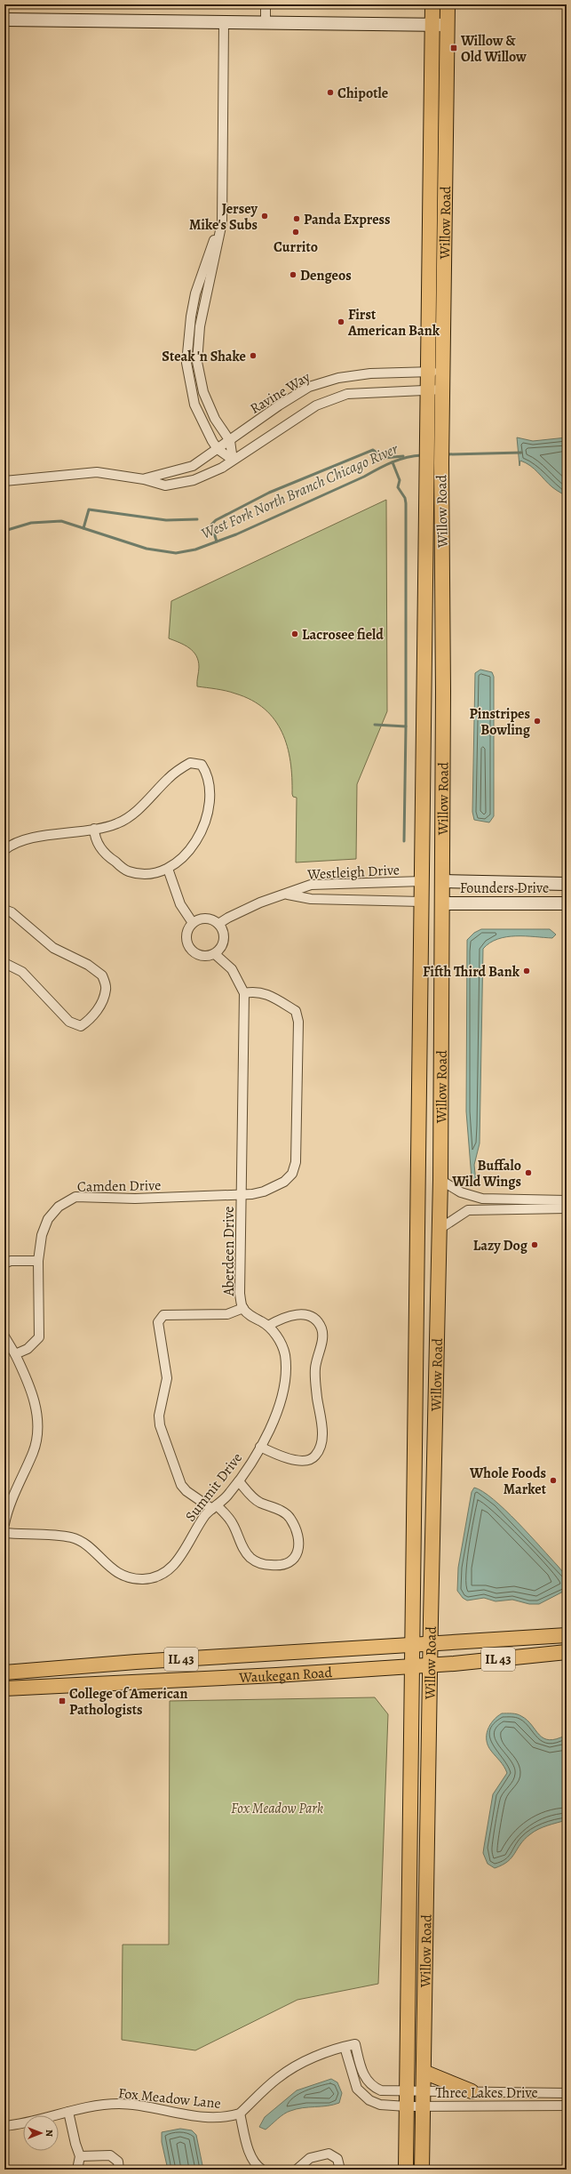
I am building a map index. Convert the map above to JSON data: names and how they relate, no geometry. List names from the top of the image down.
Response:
{
  "streets": {
    "main road": ["Willow Road", "IL 43", "Waukegan Road"],
    "street": [
      "Ravine Way",
      "Westleigh Drive",
      "Founders Drive",
      "Camden Drive",
      "Aberdeen Drive",
      "Summit Drive",
      "Three Lakes Drive",
      "Fox Meadow Lane"
    ]
  },
  "crossings": [
    ["Willow Road", "Ravine Way"],
    ["Willow Road", "Westleigh Drive"],
    ["Willow Road", "Founders Drive"],
    ["Willow Road", "Waukegan Road"],
    ["Willow Road", "Three Lakes Drive"],
    ["Westleigh Drive", "Aberdeen Drive"],
    ["Camden Drive", "Aberdeen Drive"],
    ["Aberdeen Drive", "Summit Drive"],
    ["Three Lakes Drive", "Fox Meadow Lane"]
  ],
  "water": ["West Fork North Branch Chicago River"],
  "parks": ["Fox Meadow Park"],
  "places": {
    "transit": ["Willow & Old Willow", "College of American Pathologists"],
    "other": [
      "Chipotle",
      "Jersey Mike's Subs",
      "Panda Express",
      "Currito",
      "Dengeos",
      "First American Bank",
      "Steak 'n Shake",
      "Lacrosee field",
      "Pinstripes Bowling",
      "Fifth Third Bank",
      "Buffalo Wild Wings",
      "Lazy Dog",
      "Whole Foods Market"
    ]
  },
  "north": "right"
}
